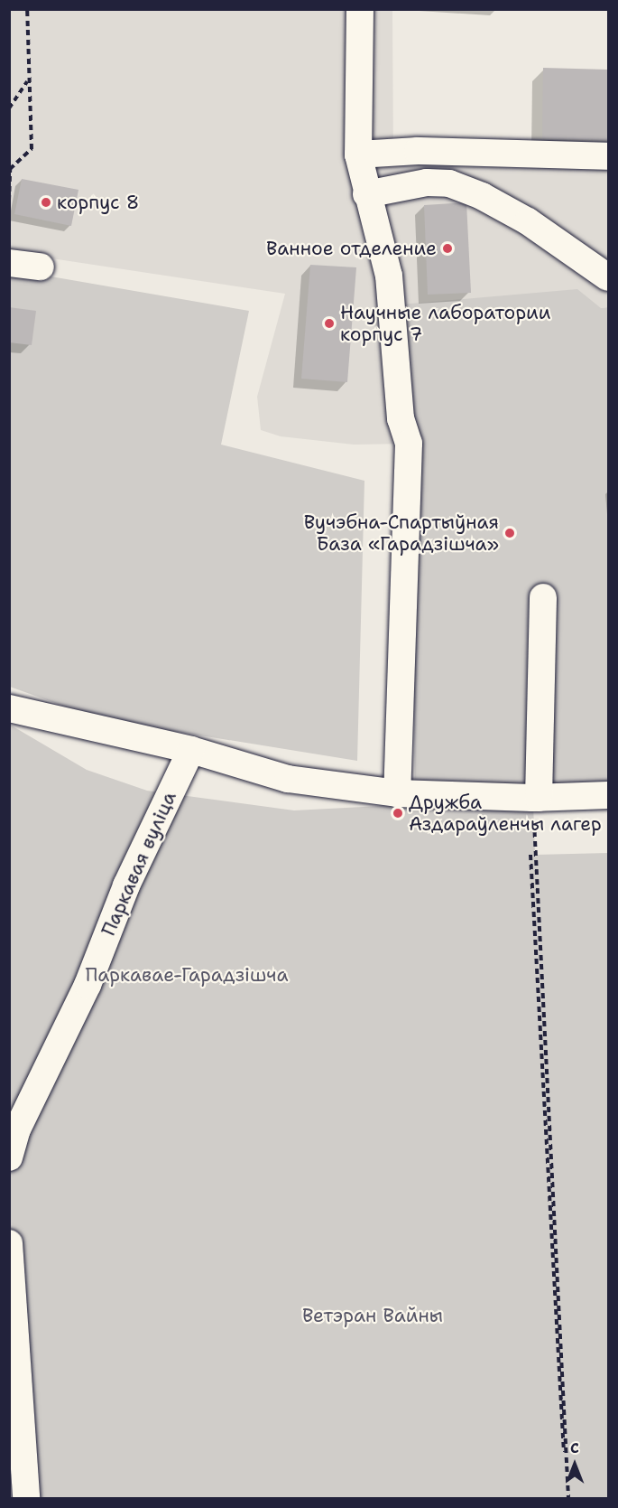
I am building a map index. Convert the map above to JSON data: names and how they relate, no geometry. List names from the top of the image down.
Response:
{
  "streets": {
    "street": ["Паркавая вуліца"]
  },
  "parks": ["Паркавае-Гарадзішча", "Ветэран Вайны"],
  "places": [
    "корпус 8",
    "Ванное отделение",
    "Научные лаборатории корпус 7",
    "Вучэбна-Спартыўная База «Гарадзішча»",
    "Дружба Аздараўленчы лагер"
  ],
  "north": "top"
}
